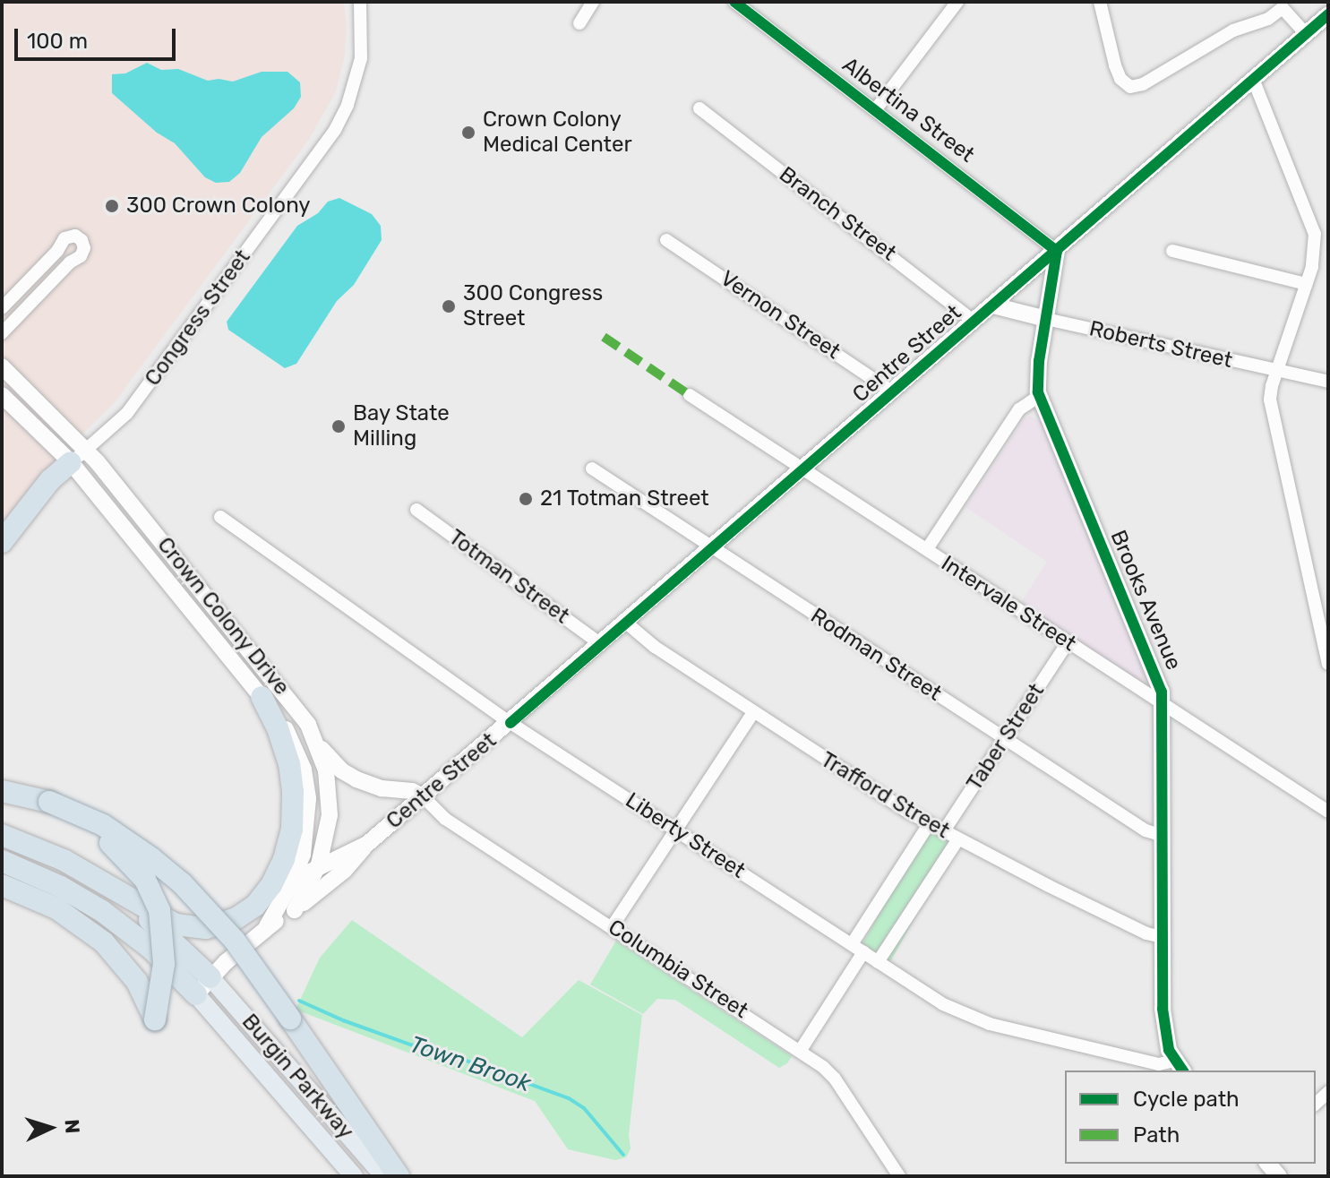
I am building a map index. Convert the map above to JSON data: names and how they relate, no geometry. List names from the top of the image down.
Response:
{
  "streets": {
    "main road": ["Burgin Parkway"],
    "street": [
      "Albertina Street",
      "Branch Street",
      "Vernon Street",
      "Congress Street",
      "Roberts Street",
      "Centre Street",
      "Totman Street",
      "Brooks Avenue",
      "Intervale Street",
      "Crown Colony Drive",
      "Rodman Street",
      "Taber Street",
      "Trafford Street",
      "Liberty Street",
      "Columbia Street"
    ]
  },
  "crossings": [
    ["Albertina Street", "Centre Street"],
    ["Albertina Street", "Brooks Avenue"],
    ["Branch Street", "Centre Street"],
    ["Vernon Street", "Centre Street"],
    ["Congress Street", "Crown Colony Drive"],
    ["Roberts Street", "Centre Street"],
    ["Roberts Street", "Brooks Avenue"],
    ["Centre Street", "Totman Street"],
    ["Centre Street", "Brooks Avenue"],
    ["Centre Street", "Intervale Street"],
    ["Centre Street", "Crown Colony Drive"],
    ["Centre Street", "Rodman Street"],
    ["Centre Street", "Trafford Street"],
    ["Centre Street", "Liberty Street"],
    ["Centre Street", "Columbia Street"],
    ["Centre Street", "Burgin Parkway"],
    ["Brooks Avenue", "Intervale Street"],
    ["Brooks Avenue", "Rodman Street"],
    ["Brooks Avenue", "Trafford Street"],
    ["Brooks Avenue", "Liberty Street"],
    ["Intervale Street", "Taber Street"],
    ["Rodman Street", "Taber Street"],
    ["Taber Street", "Trafford Street"]
  ],
  "water": ["Town Brook"],
  "places": [
    "Crown Colony Medical Center",
    "300 Crown Colony",
    "300 Congress Street",
    "Bay State Milling",
    "21 Totman Street"
  ],
  "legend": ["Cycle path", "Path"],
  "scale_bar": "100 m",
  "north": "right"
}
